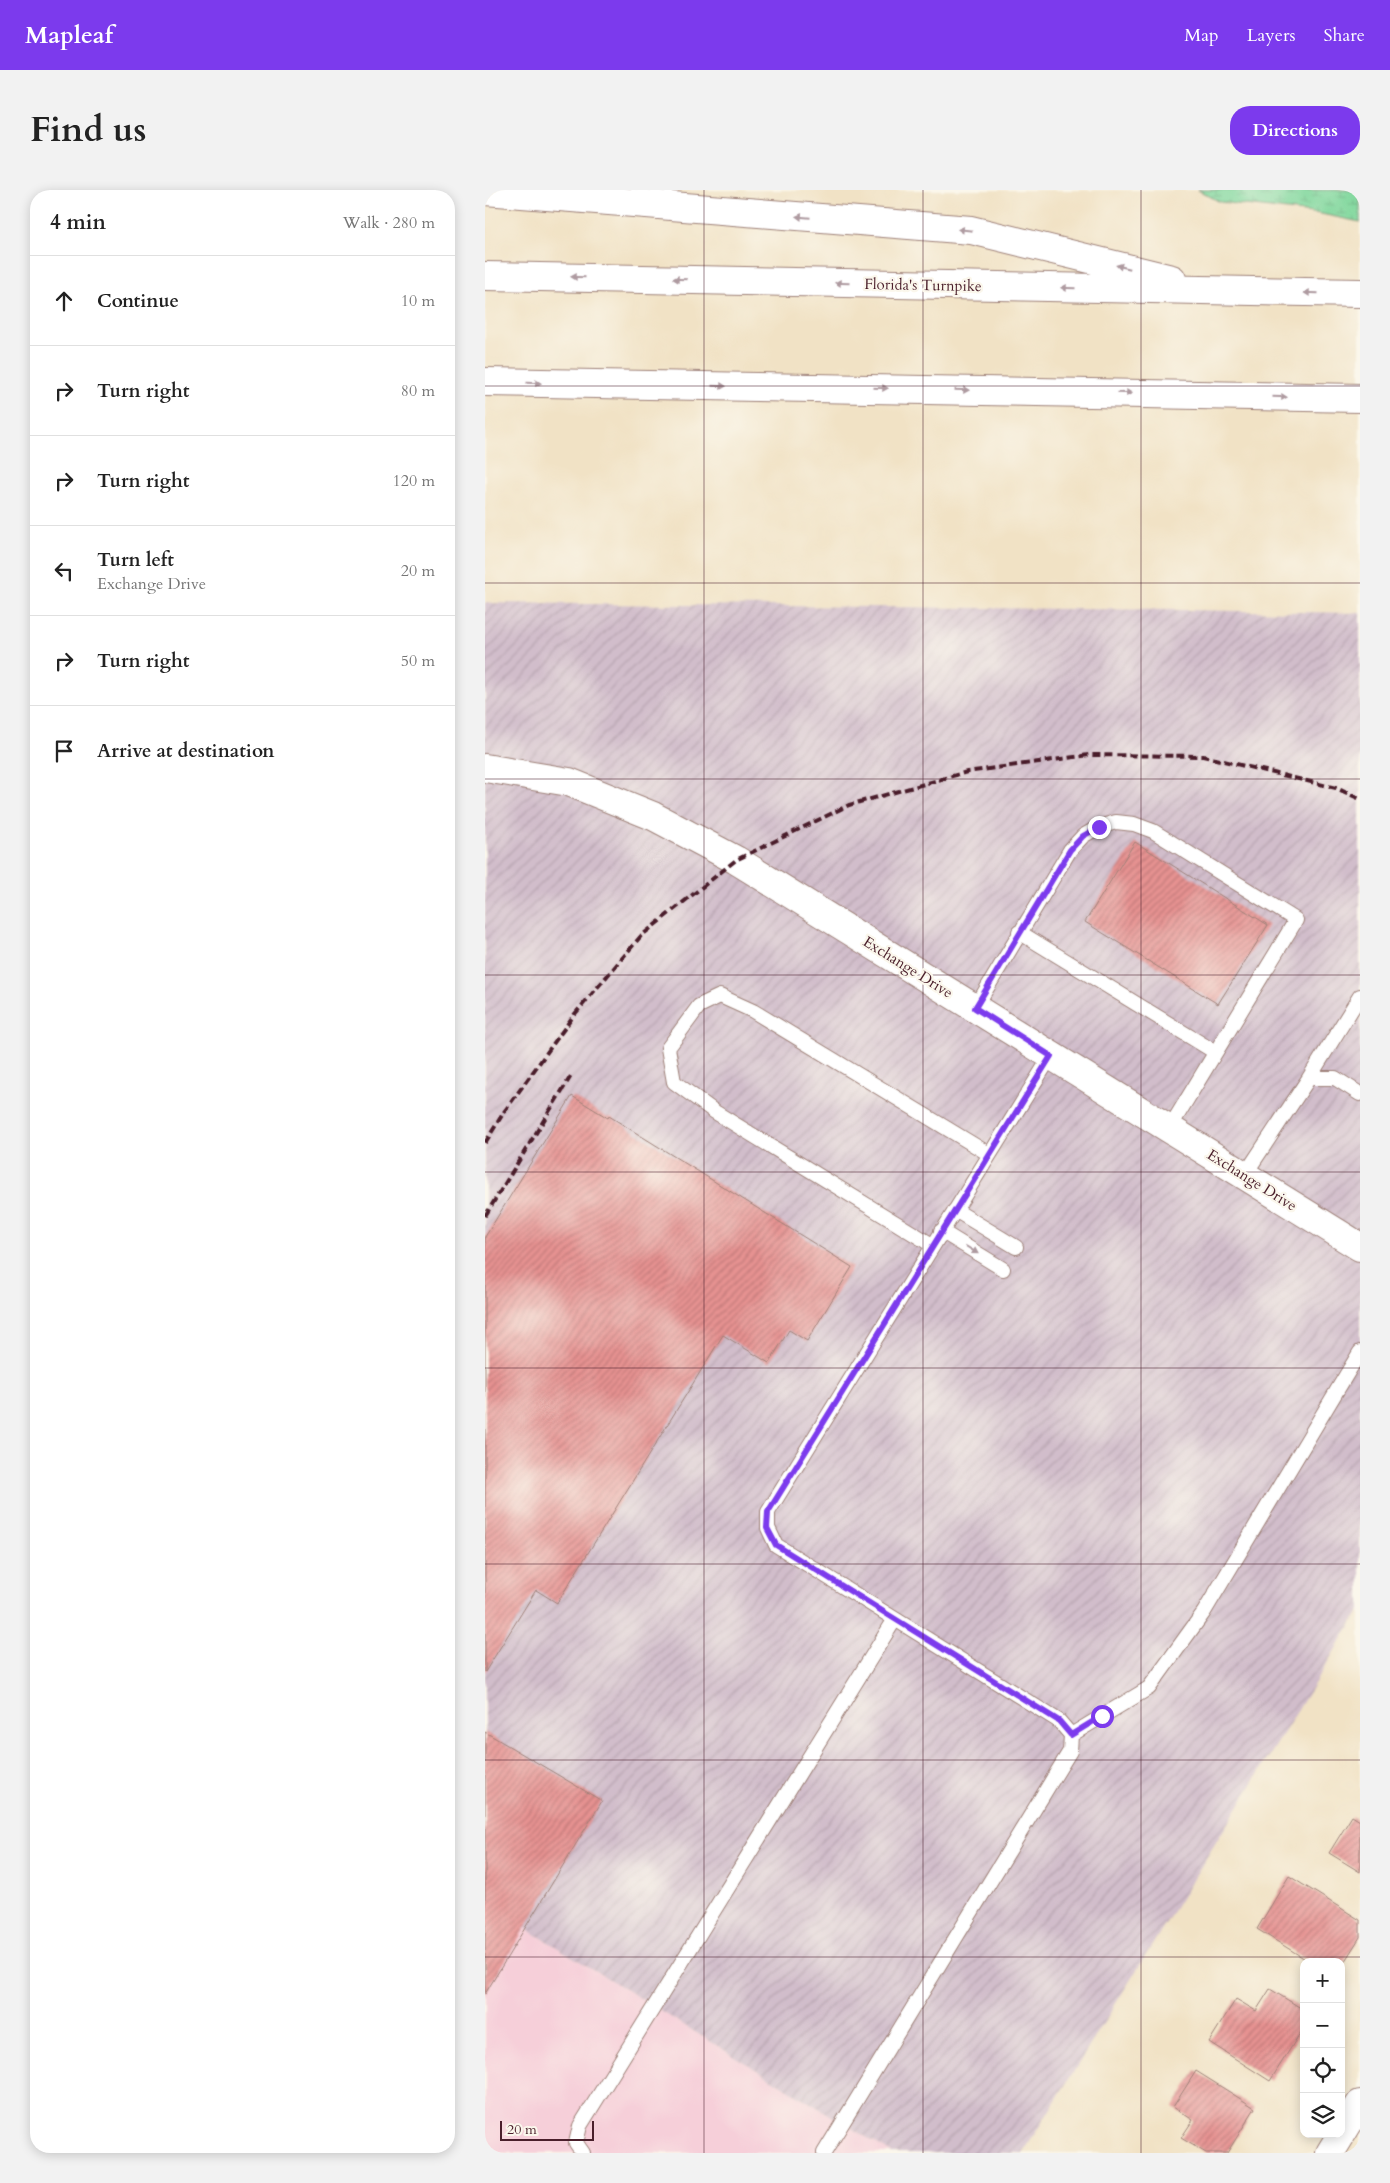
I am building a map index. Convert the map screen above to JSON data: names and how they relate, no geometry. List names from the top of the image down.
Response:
{
  "streets": {
    "main road": ["Florida's Turnpike", "Exchange Drive"]
  },
  "scale_bar": "20 m",
  "page": {
    "header": "Mapleaf",
    "nav": ["Map", "Layers", "Share"],
    "title": "Find us",
    "buttons": "Directions",
    "heading": ["4 min", "Walk · 280 m"],
    "list": [
      ["Continue", "10 m"],
      ["Turn right", "80 m"],
      ["Turn right", "120 m"],
      ["Turn left", "Exchange Drive", "20 m"],
      ["Turn right", "50 m"],
      "Arrive at destination"
    ],
    "map_buttons": ["+", "−"],
    "scale": "20 m"
  }
}
